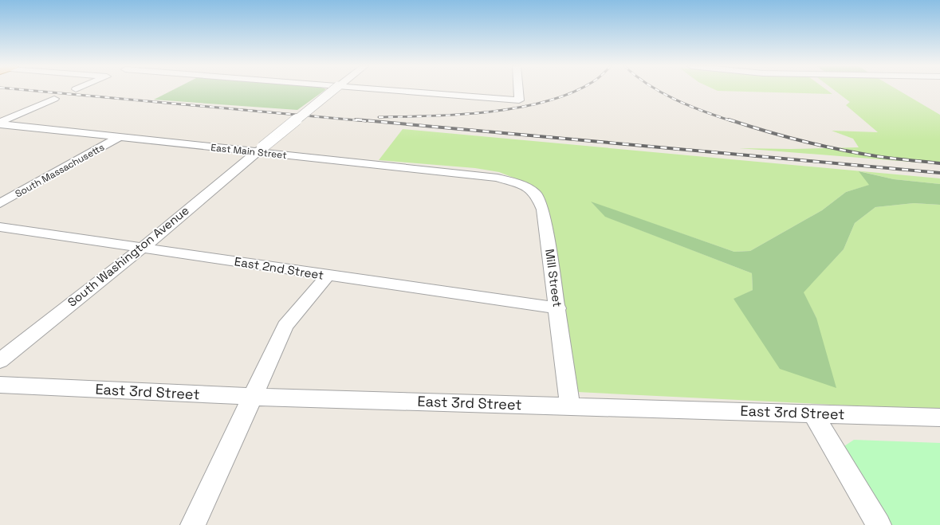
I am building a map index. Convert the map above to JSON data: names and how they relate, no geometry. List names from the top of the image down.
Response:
{
  "streets": {
    "street": [
      "East Main Street",
      "South Massachusetts",
      "South Washington Avenue",
      "East 2nd Street",
      "Mill Street",
      "East 3rd Street"
    ]
  },
  "crossings": [
    ["East Main Street", "South Massachusetts"],
    ["East Main Street", "South Washington Avenue"],
    ["East Main Street", "Mill Street"],
    ["South Washington Avenue", "East 2nd Street"],
    ["East 2nd Street", "Mill Street"],
    ["Mill Street", "East 3rd Street"]
  ]
}
